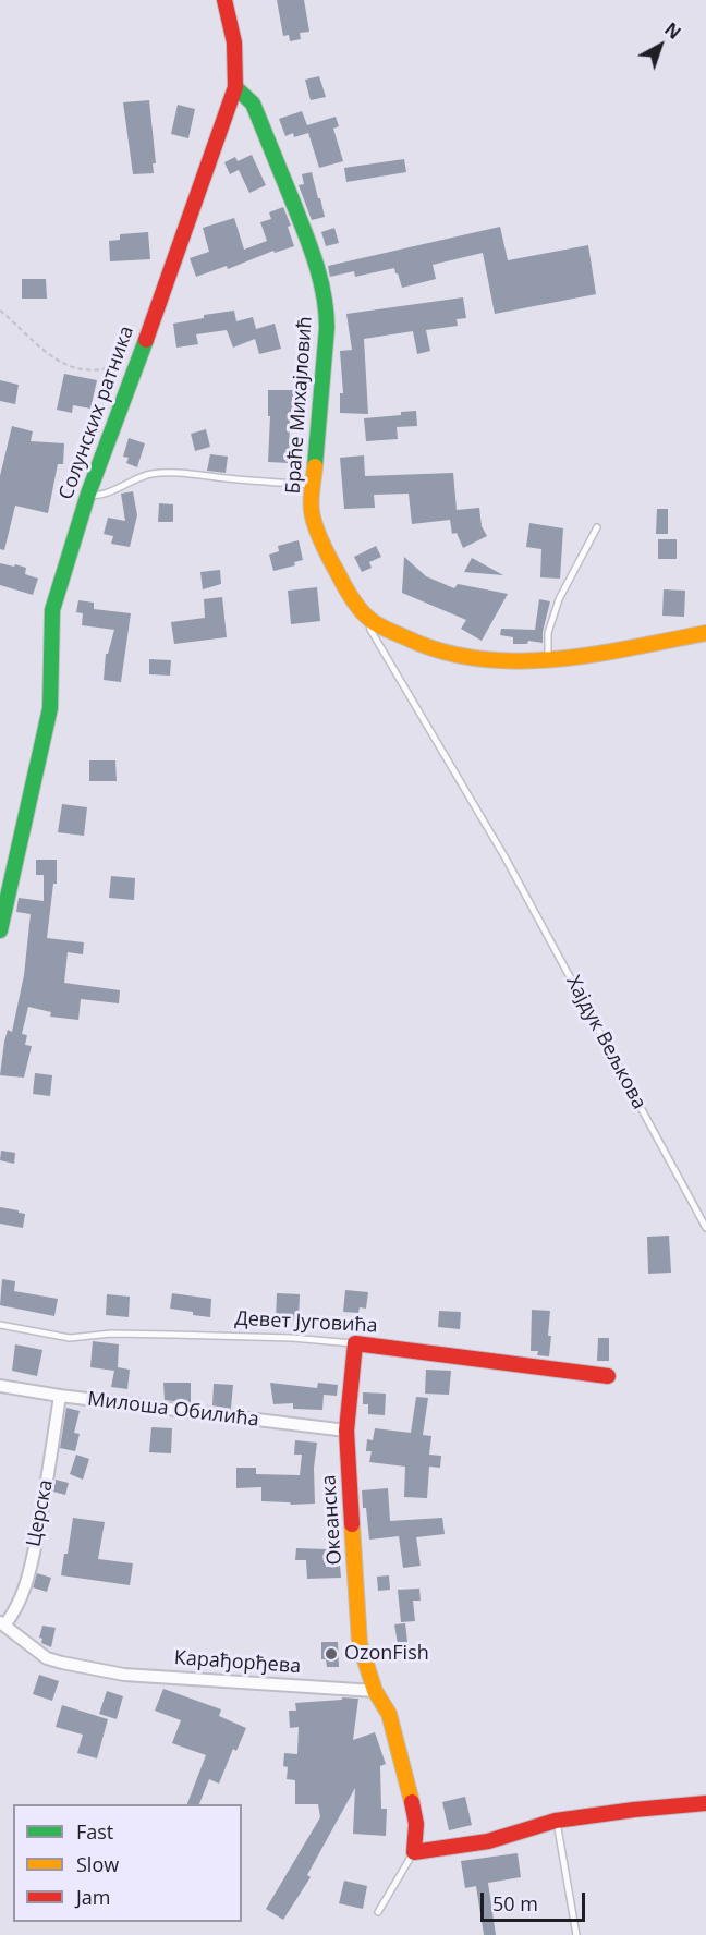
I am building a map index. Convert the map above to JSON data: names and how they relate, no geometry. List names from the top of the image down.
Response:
{
  "streets": {
    "street": [
      "Браће Михајловић",
      "Солунских ратника",
      "Девет Југовића",
      "Милоша Обилића",
      "Церска",
      "Океанска",
      "Карађорђева"
    ],
    "lane": ["Хајдук Вељкова"]
  },
  "crossings": [
    ["Браће Михајловић", "Солунских ратника"],
    ["Браће Михајловић", "Хајдук Вељкова"],
    ["Девет Југовића", "Океанска"],
    ["Милоша Обилића", "Церска"],
    ["Милоша Обилића", "Океанска"],
    ["Церска", "Карађорђева"],
    ["Океанска", "Карађорђева"]
  ],
  "places": ["OzonFish"],
  "legend": ["Fast", "Slow", "Jam"],
  "scale_bar": "50 m",
  "north": "top right"
}
